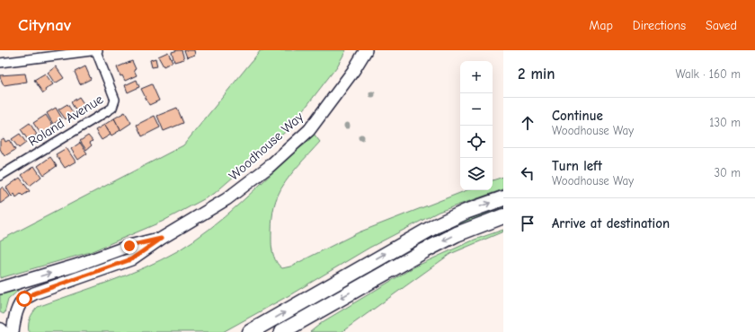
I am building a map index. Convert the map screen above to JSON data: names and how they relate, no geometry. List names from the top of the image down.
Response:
{
  "streets": {
    "main road": ["Woodhouse Way"],
    "street": ["Roland Avenue"]
  },
  "page": {
    "header": "Citynav",
    "nav": ["Map", "Directions", "Saved"],
    "heading": ["2 min", "Walk · 160 m"],
    "map_buttons": ["+", "−"],
    "list": [
      ["Continue", "Woodhouse Way", "130 m"],
      ["Turn left", "Woodhouse Way", "30 m"],
      "Arrive at destination"
    ]
  }
}
